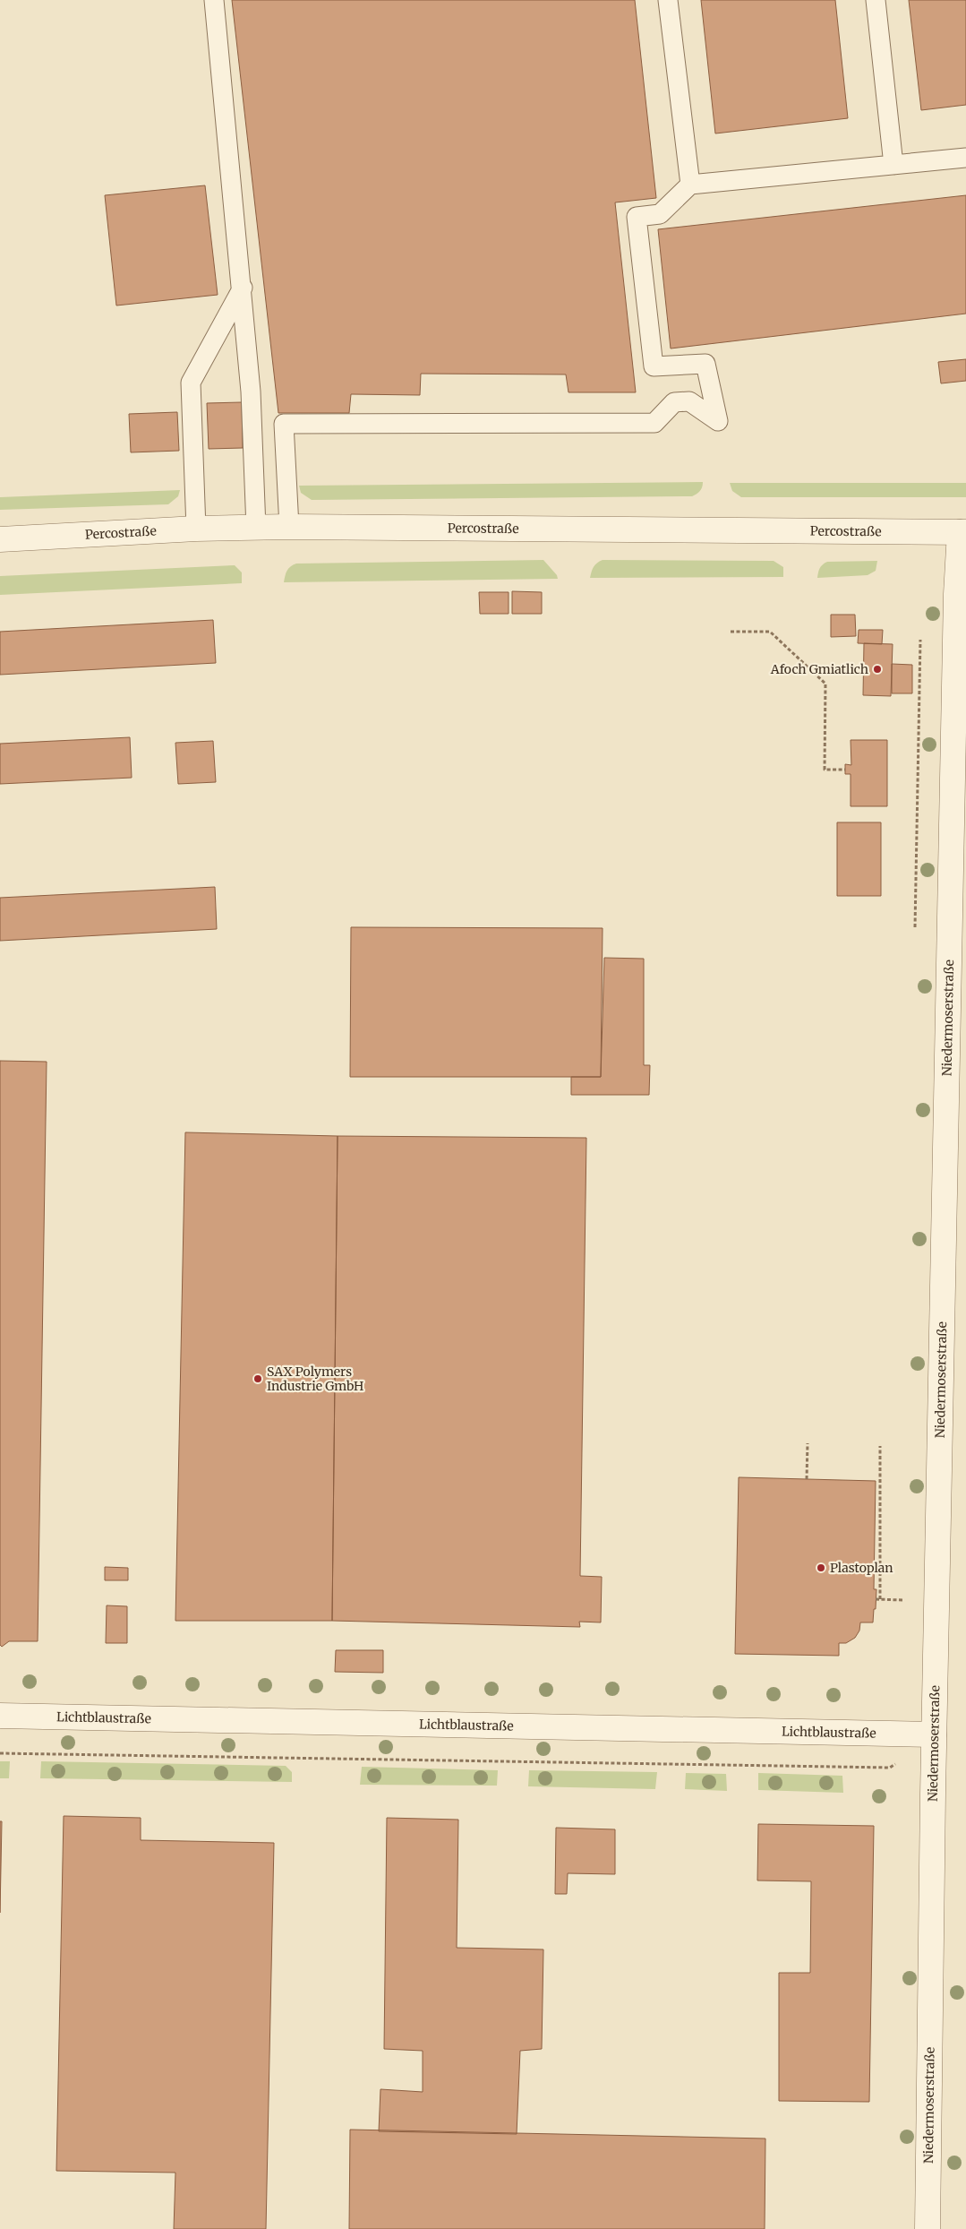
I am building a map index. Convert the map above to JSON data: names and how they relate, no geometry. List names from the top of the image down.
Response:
{
  "streets": {
    "street": ["Percostraße", "Niedermoserstraße", "Lichtblaustraße"]
  },
  "crossings": [
    ["Percostraße", "Niedermoserstraße"],
    ["Niedermoserstraße", "Lichtblaustraße"]
  ],
  "places": ["Afoch Gmiatlich", "SAX Polymers Industrie GmbH", "Plastoplan"]
}
